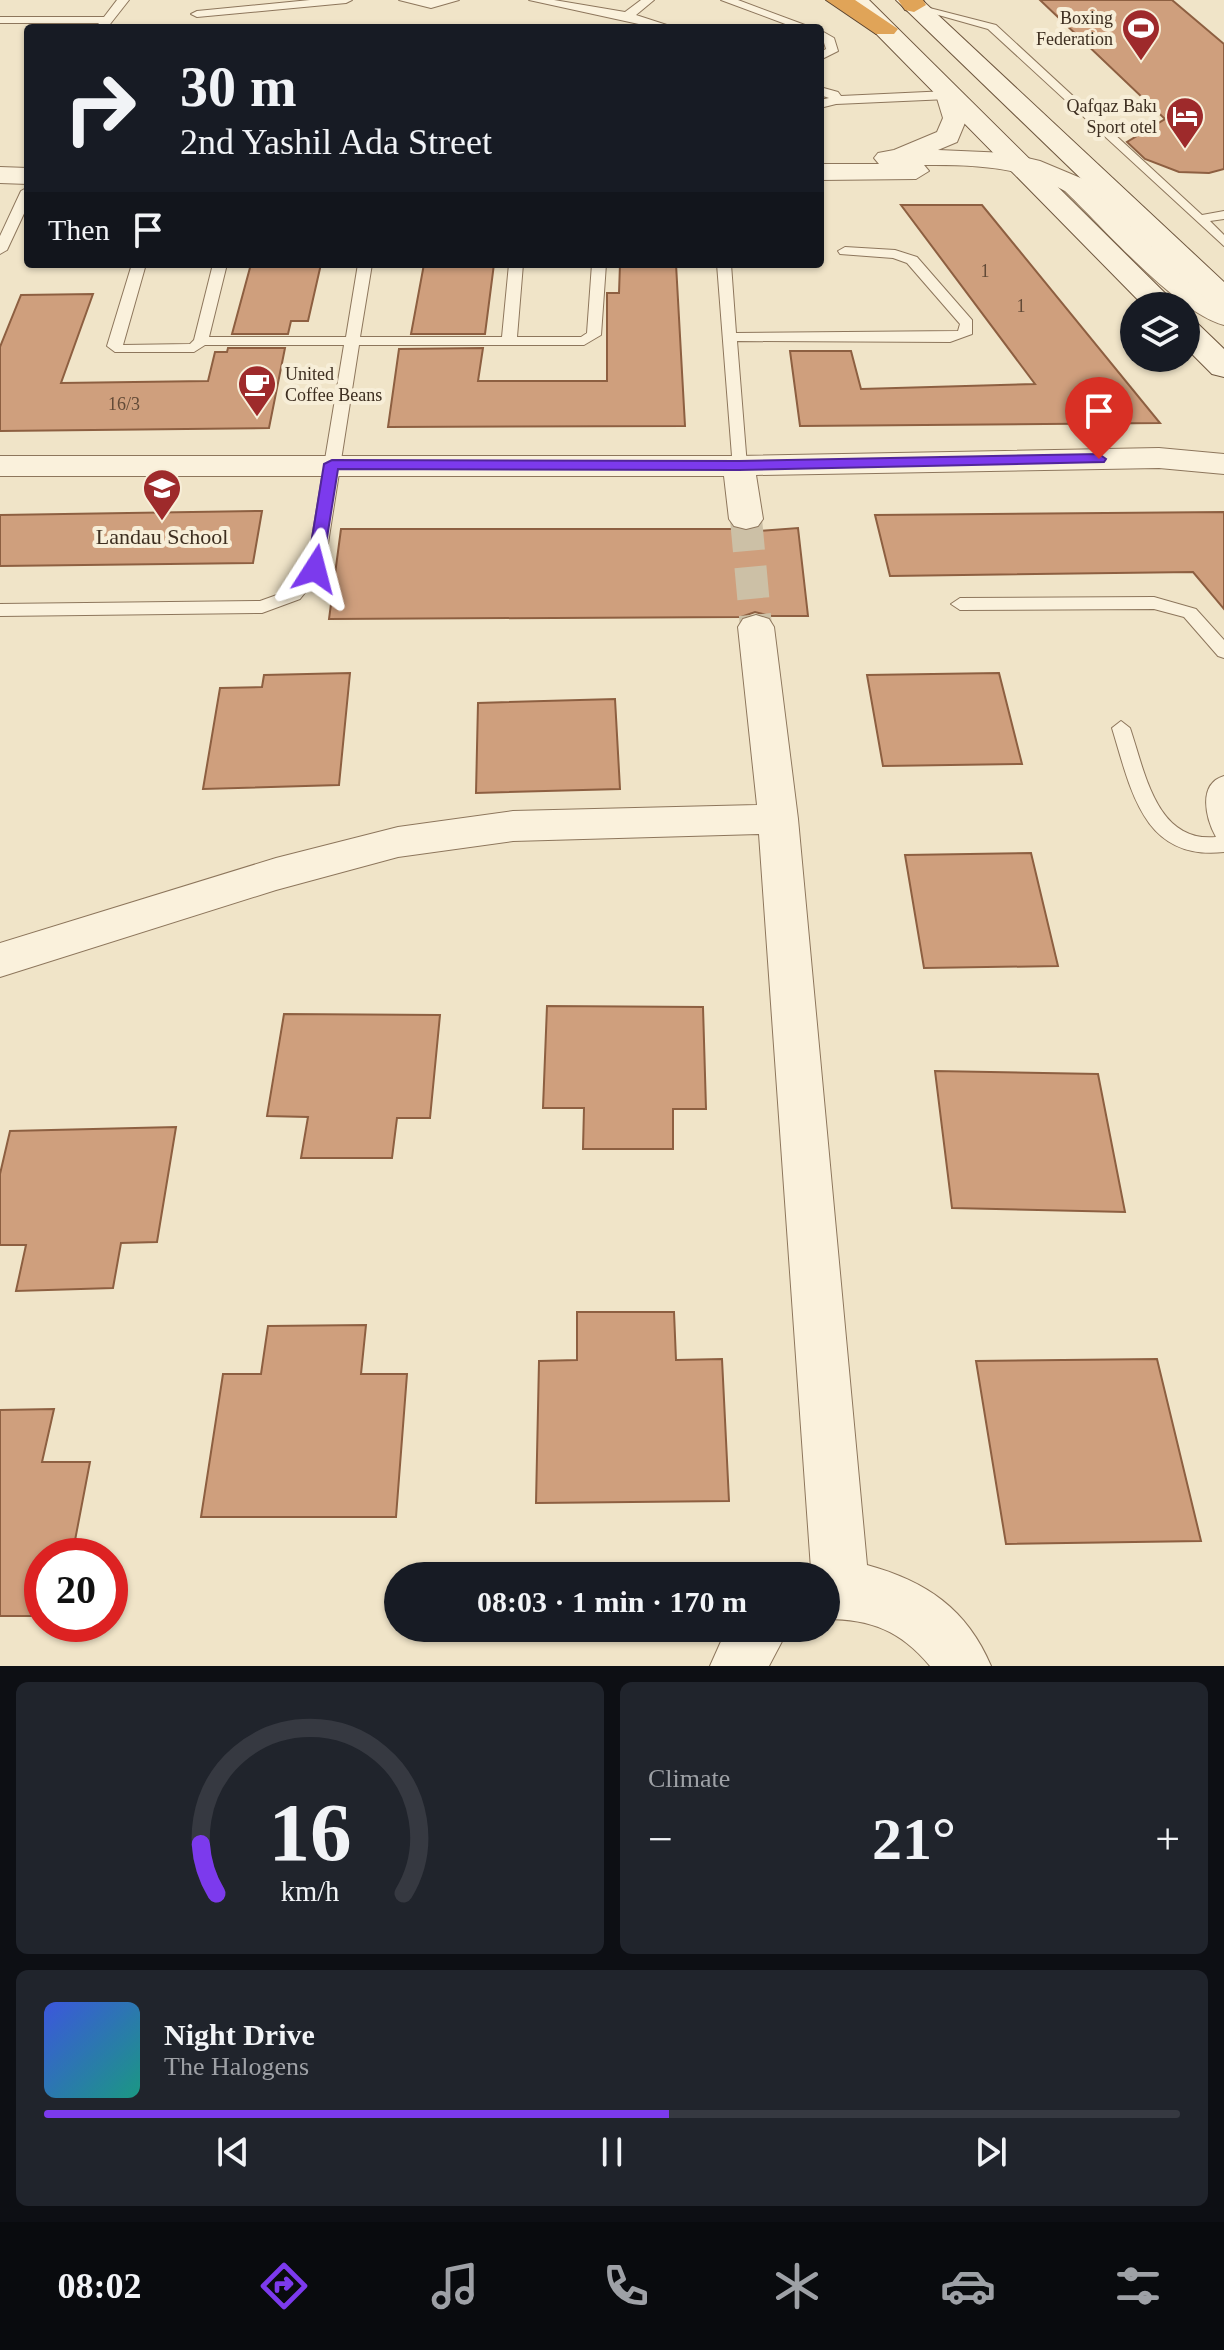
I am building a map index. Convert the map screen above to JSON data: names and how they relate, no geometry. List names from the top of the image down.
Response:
{
  "places": {
    "sports": ["Boxing Federation"],
    "hotel": ["Qafqaz Bakı Sport otel"],
    "cafe": ["United Coffee Beans"],
    "school or university": ["Landau School"]
  },
  "house_numbers": ["1", "1", "16/3"],
  "page": {
    "turn": ["30 m", "2nd Yashil Ada Street"],
    "then": "Then",
    "limit": "20",
    "trip": "08:03 · 1 min · 170 m",
    "tile": "Climate",
    "heat": ["−", "21°", "+"],
    "song": ["Night Drive", "The Halogens"],
    "tabs": "08:02",
    "gauge": ["16", "km/h"]
  }
}
